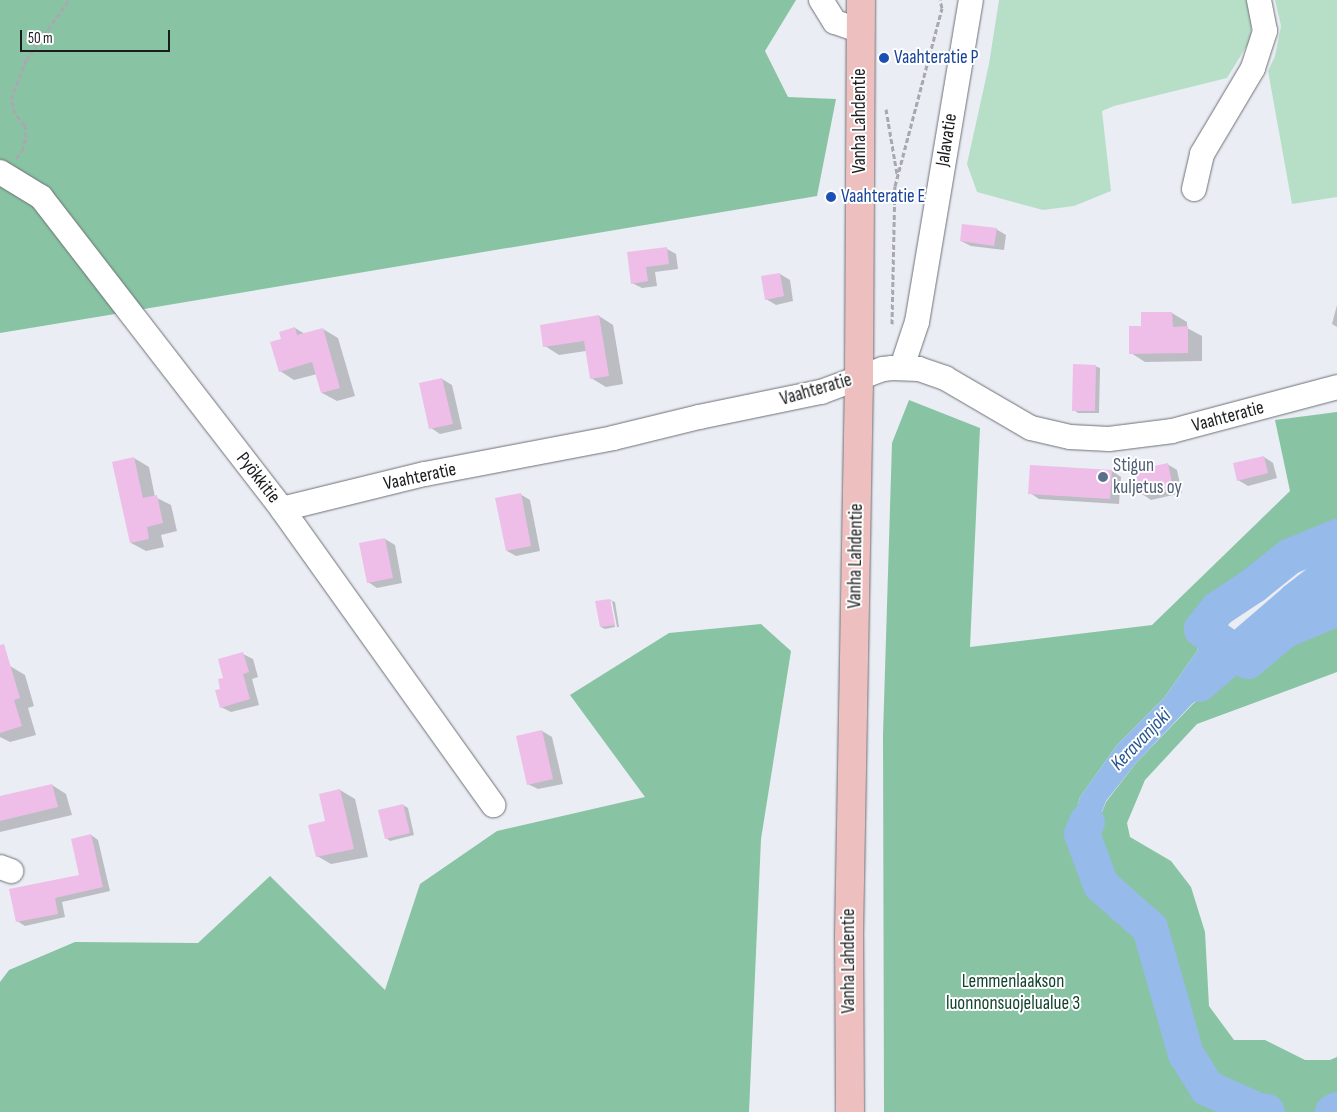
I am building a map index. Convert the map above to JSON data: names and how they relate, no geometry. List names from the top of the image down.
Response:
{
  "streets": {
    "main road": ["Vanha Lahdentie"],
    "street": ["Jalavatie", "Vaahteratie", "Pyökkitie"]
  },
  "crossings": [
    ["Vanha Lahdentie", "Vaahteratie"],
    ["Jalavatie", "Vaahteratie"],
    ["Vaahteratie", "Pyökkitie"]
  ],
  "water": ["Keravanjoki"],
  "parks": ["Lemmenlaakson luonnonsuojelualue 3"],
  "places": ["Vaahteratie P", "Vaahteratie E", "Stigun kuljetus oy"],
  "scale_bar": "50 m"
}
